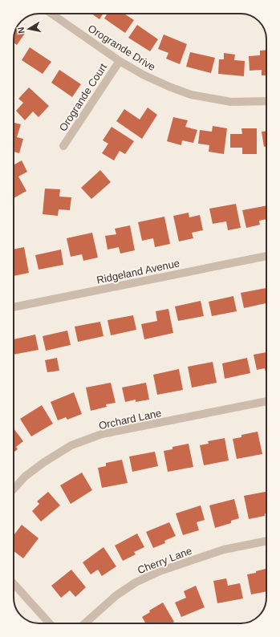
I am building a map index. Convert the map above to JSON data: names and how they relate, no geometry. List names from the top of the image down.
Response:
{
  "streets": {
    "street": [
      "Orogrande Drive",
      "Orogrande Court",
      "Ridgeland Avenue",
      "Orchard Lane",
      "Cherry Lane"
    ]
  },
  "crossings": [
    ["Orogrande Drive", "Orogrande Court"]
  ],
  "north": "left"
}
